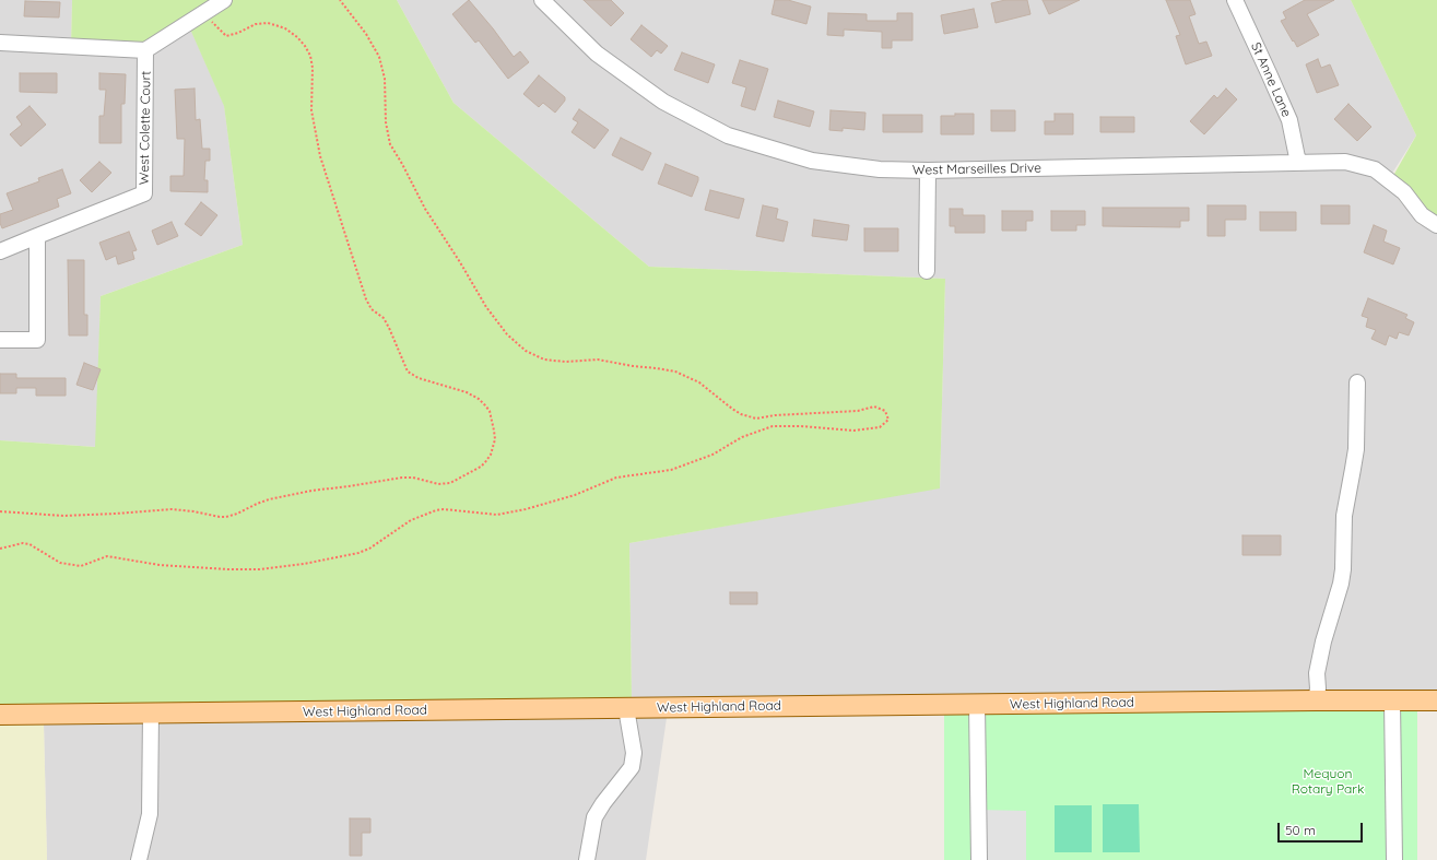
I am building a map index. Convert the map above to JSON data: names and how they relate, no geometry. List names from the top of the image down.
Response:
{
  "streets": {
    "main road": ["West Highland Road"],
    "street": ["St Anne Lane", "West Colette Court", "West Marseilles Drive"]
  },
  "crossings": [
    ["St Anne Lane", "West Marseilles Drive"]
  ],
  "parks": ["Mequon Rotary Park"],
  "scale_bar": "50 m"
}
